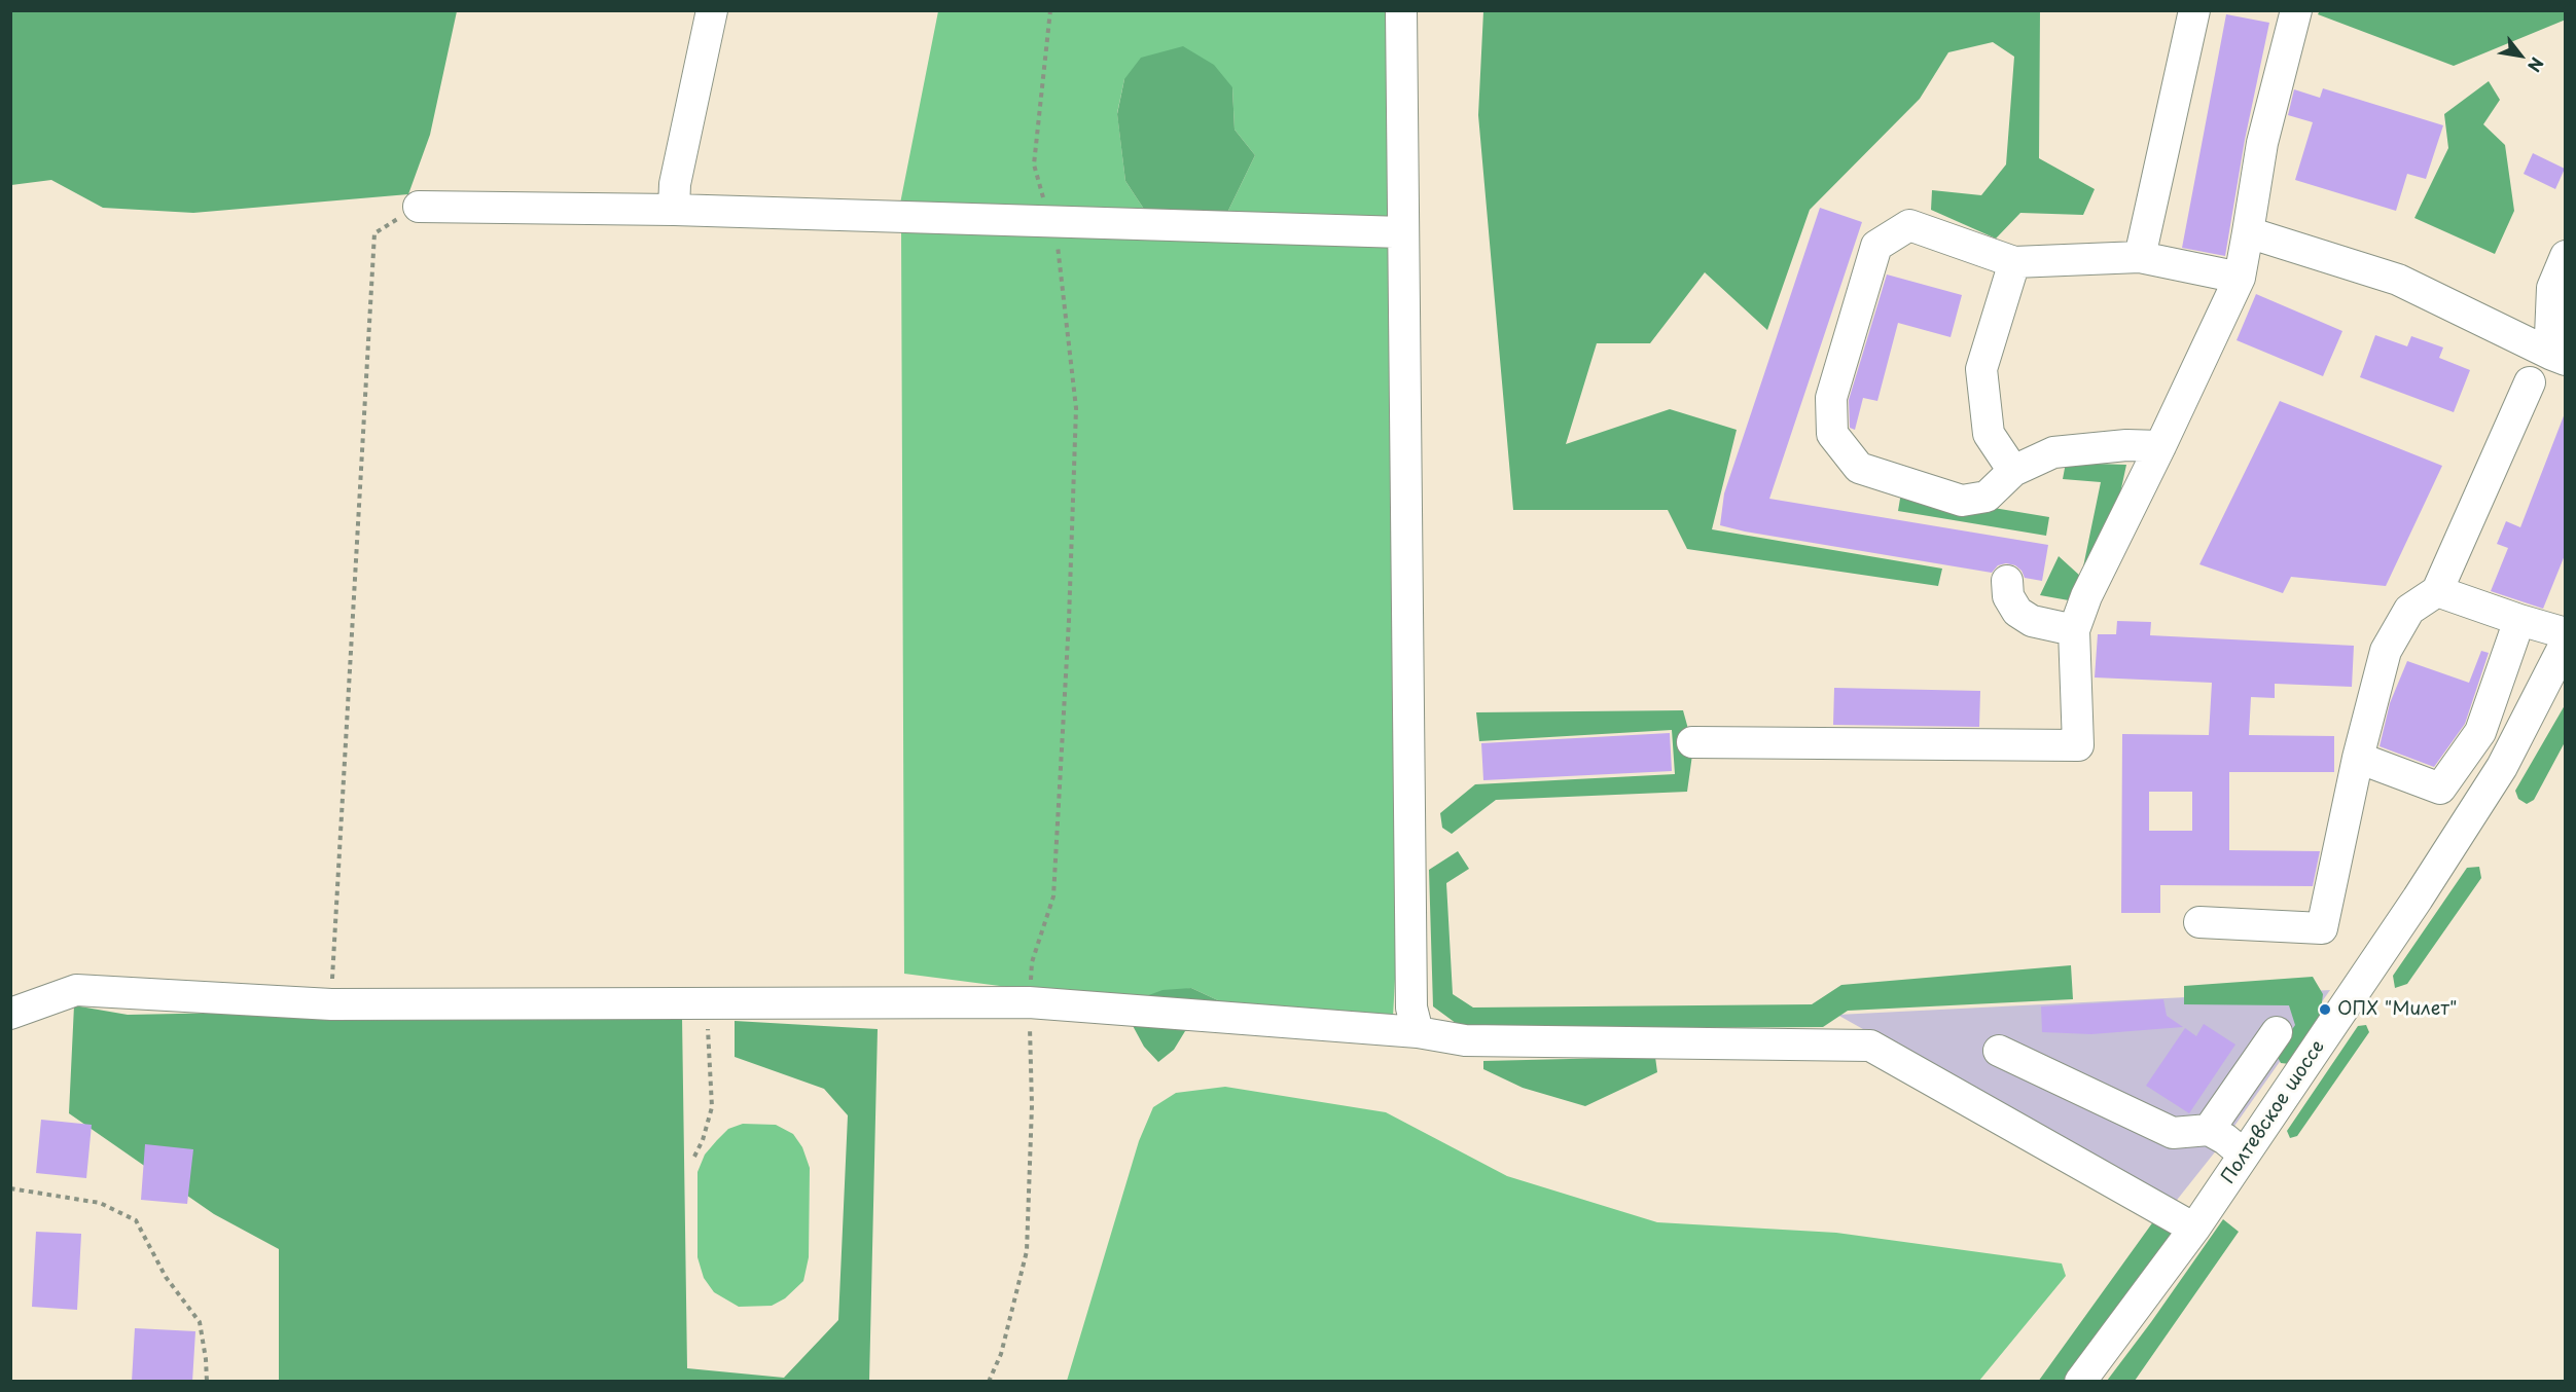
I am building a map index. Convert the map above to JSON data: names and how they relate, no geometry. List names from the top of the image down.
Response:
{
  "streets": {
    "street": ["Полтевское шоссе"]
  },
  "places": ["ОПХ \"Милет\""],
  "north": "bottom right"
}
